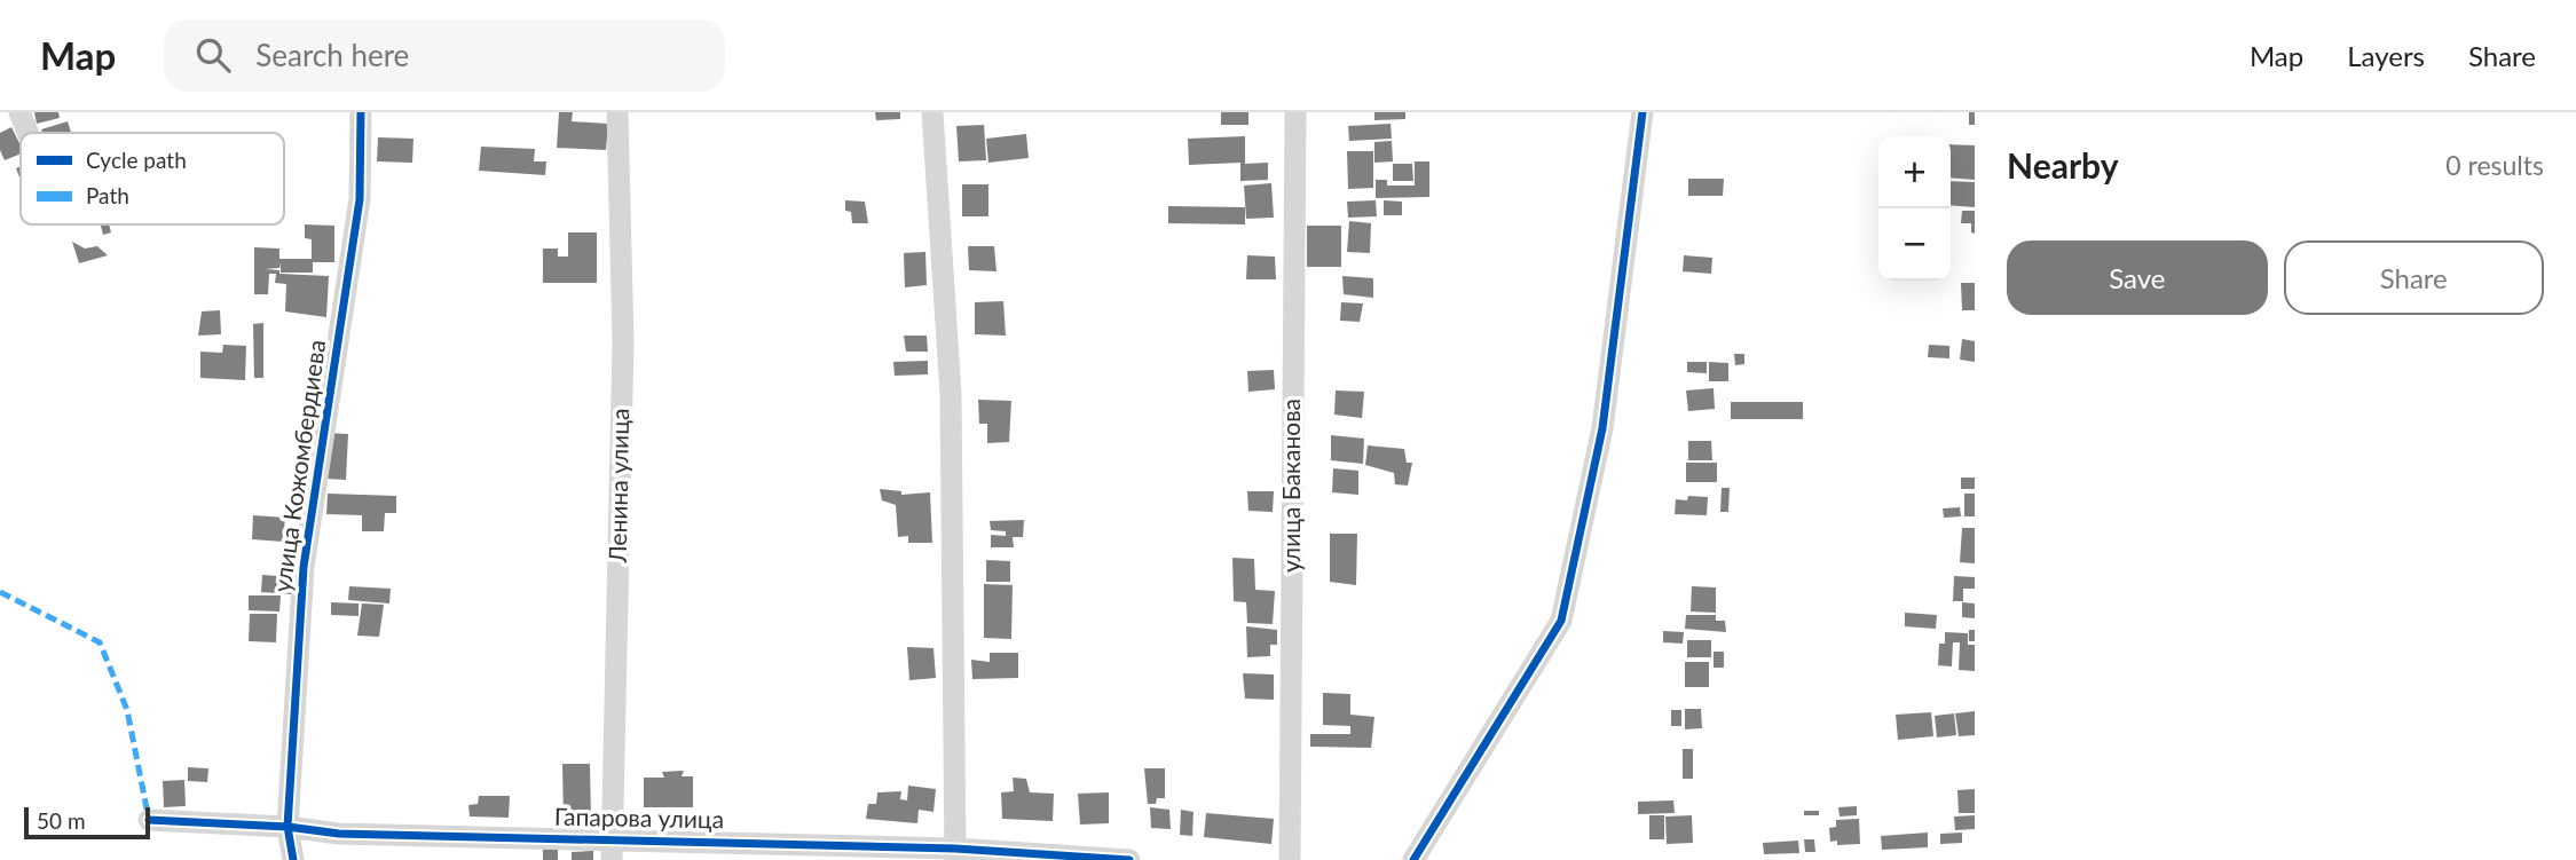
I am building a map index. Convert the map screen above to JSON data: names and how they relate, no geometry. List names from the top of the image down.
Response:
{
  "streets": {
    "street": [
      "улица Кожомбердиева",
      "Ленина улица",
      "улица Баканова",
      "Гапарова улица"
    ]
  },
  "crossings": [
    ["улица Кожомбердиева", "Гапарова улица"],
    ["Ленина улица", "Гапарова улица"]
  ],
  "legend": ["Cycle path", "Path"],
  "scale_bar": "50 m",
  "page": {
    "header": "Map",
    "search": "Search here",
    "nav": ["Map", "Layers", "Share"],
    "heading": ["Nearby", "0 results"],
    "map_buttons": ["+", "−"],
    "buttons": ["Save", "Share"],
    "scale": "50 m"
  }
}
